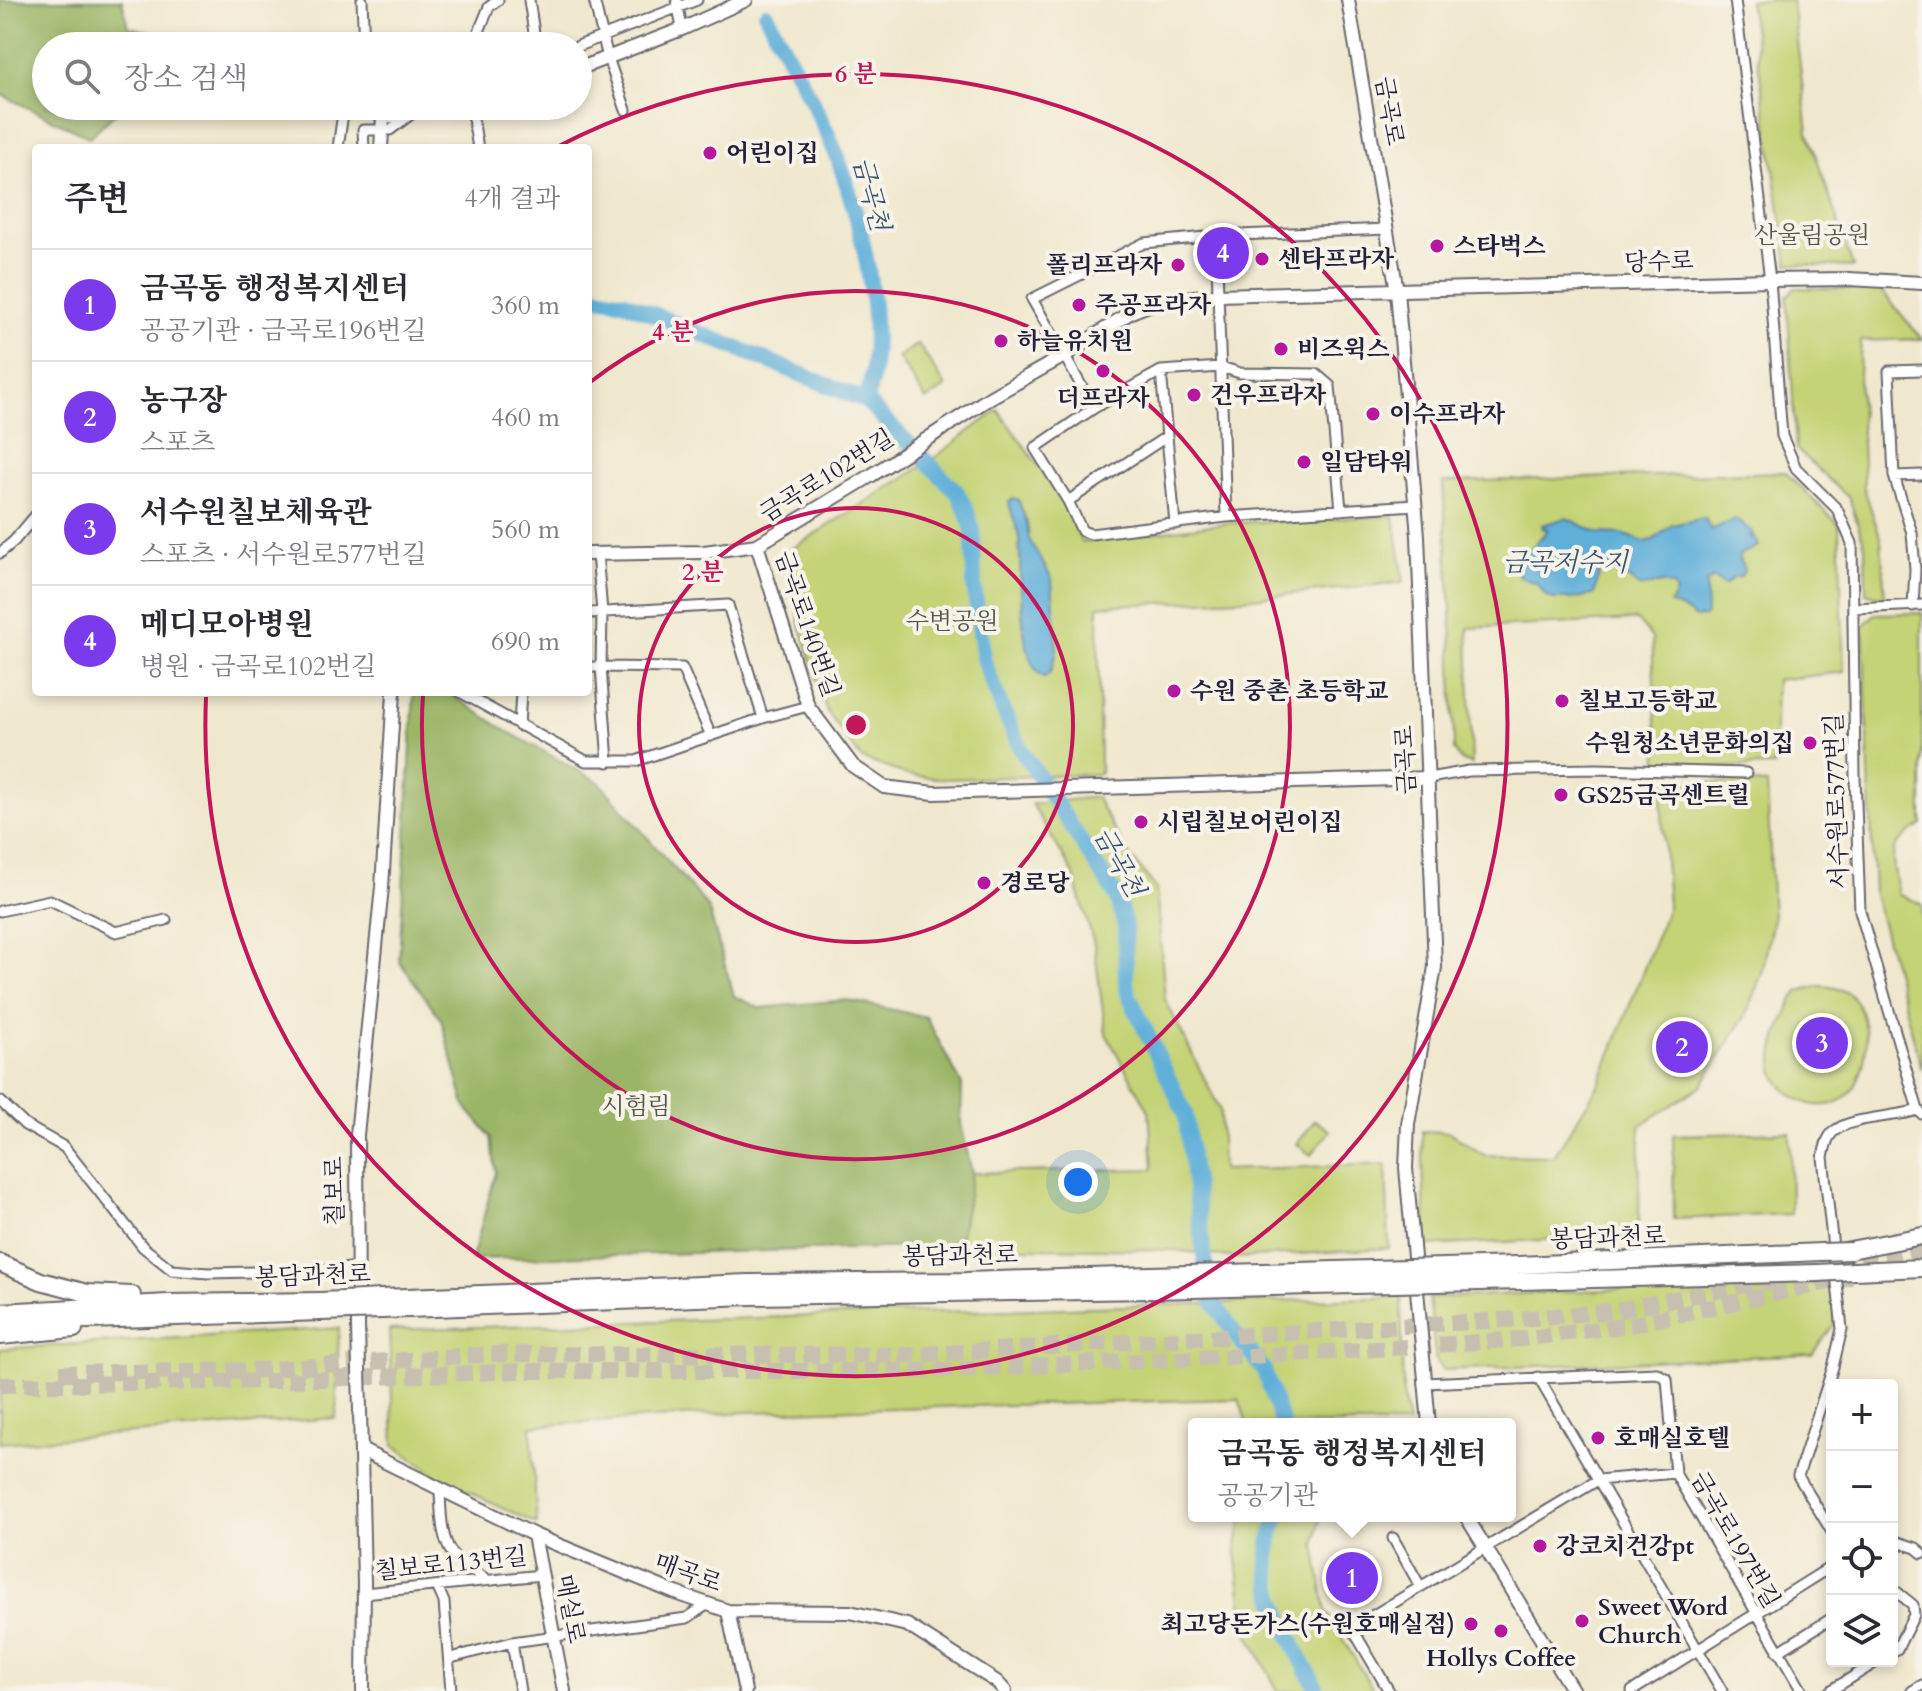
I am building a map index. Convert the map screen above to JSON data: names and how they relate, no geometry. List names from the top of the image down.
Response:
{
  "streets": {
    "highway": ["봉담과천로"],
    "street": [
      "금곡로",
      "당수로",
      "금곡로102번길",
      "금곡로140번길",
      "서수원로577번길",
      "칠보로",
      "금곡로197번길",
      "칠보로113번길",
      "매곡로",
      "매실로"
    ]
  },
  "crossings": [
    ["금곡로", "당수로"],
    ["금곡로", "금곡로102번길"],
    ["금곡로", "금곡로140번길"],
    ["당수로", "금곡로102번길"],
    ["당수로", "서수원로577번길"],
    ["금곡로102번길", "금곡로140번길"],
    ["칠보로", "칠보로113번길"],
    ["칠보로", "매곡로"],
    ["칠보로113번길", "매실로"],
    ["매곡로", "매실로"]
  ],
  "water": ["금곡천", "금곡저수지"],
  "parks": ["산울림공원", "수변공원", "시험림"],
  "places": [
    "어린이집",
    "스타벅스",
    "센타프라자",
    "폴리프라자",
    "주공프라자",
    "하늘유치원",
    "비즈윅스",
    "더프라자",
    "건우프라자",
    "이수프라자",
    "일담타워",
    "수원 중촌 초등학교",
    "칠보고등학교",
    "수원청소년문화의집",
    "GS25금곡센트럴",
    "시립칠보어린이집",
    "경로당",
    "호매실호텔",
    "강코치건강pt",
    "Sweet Word Church",
    "최고당돈가스(수원호매실점)",
    "Hollys Coffee"
  ],
  "page": {
    "search": "장소 검색",
    "heading": ["주변", "4개 결과"],
    "pins": [
      "4",
      "3",
      "2",
      "1"
    ],
    "list": [
      {
        "mark": "1",
        "name": "금곡동 행정복지센터",
        "note": "공공기관 · 금곡로196번길",
        "value": "360 m"
      },
      {
        "mark": "2",
        "name": "농구장",
        "note": "스포츠",
        "value": "460 m"
      },
      {
        "mark": "3",
        "name": "서수원칠보체육관",
        "note": "스포츠 · 서수원로577번길",
        "value": "560 m"
      },
      {
        "mark": "4",
        "name": "메디모아병원",
        "note": "병원 · 금곡로102번길",
        "value": "690 m"
      }
    ],
    "map_buttons": ["+", "−"],
    "popup": ["금곡동 행정복지센터", "공공기관"]
  },
  "rings": ["6 분", "4 분", "2 분"]
}
